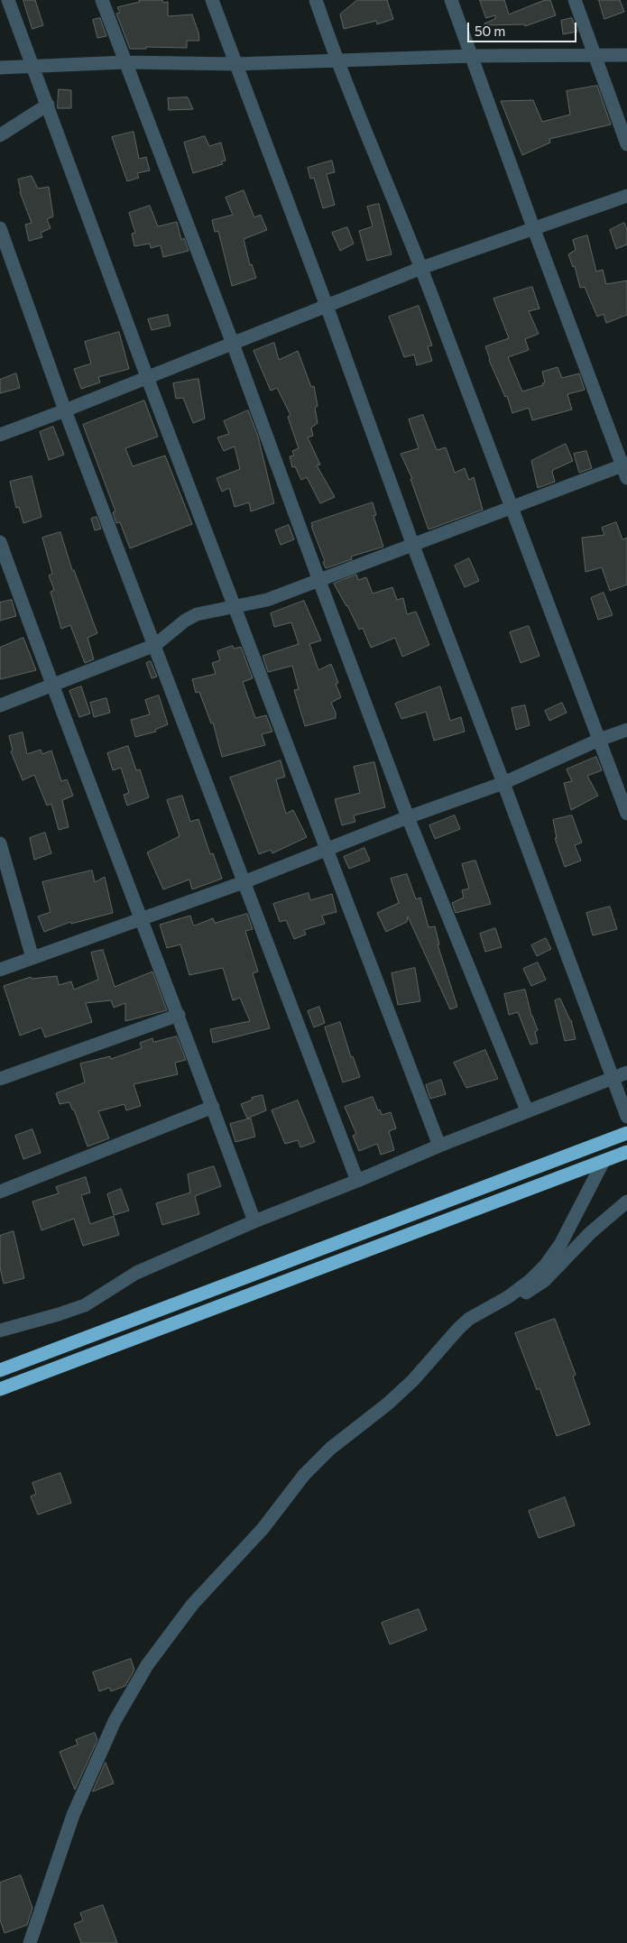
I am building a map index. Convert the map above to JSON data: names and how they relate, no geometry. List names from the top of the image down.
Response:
{
  "scale_bar": "50 m"
}
